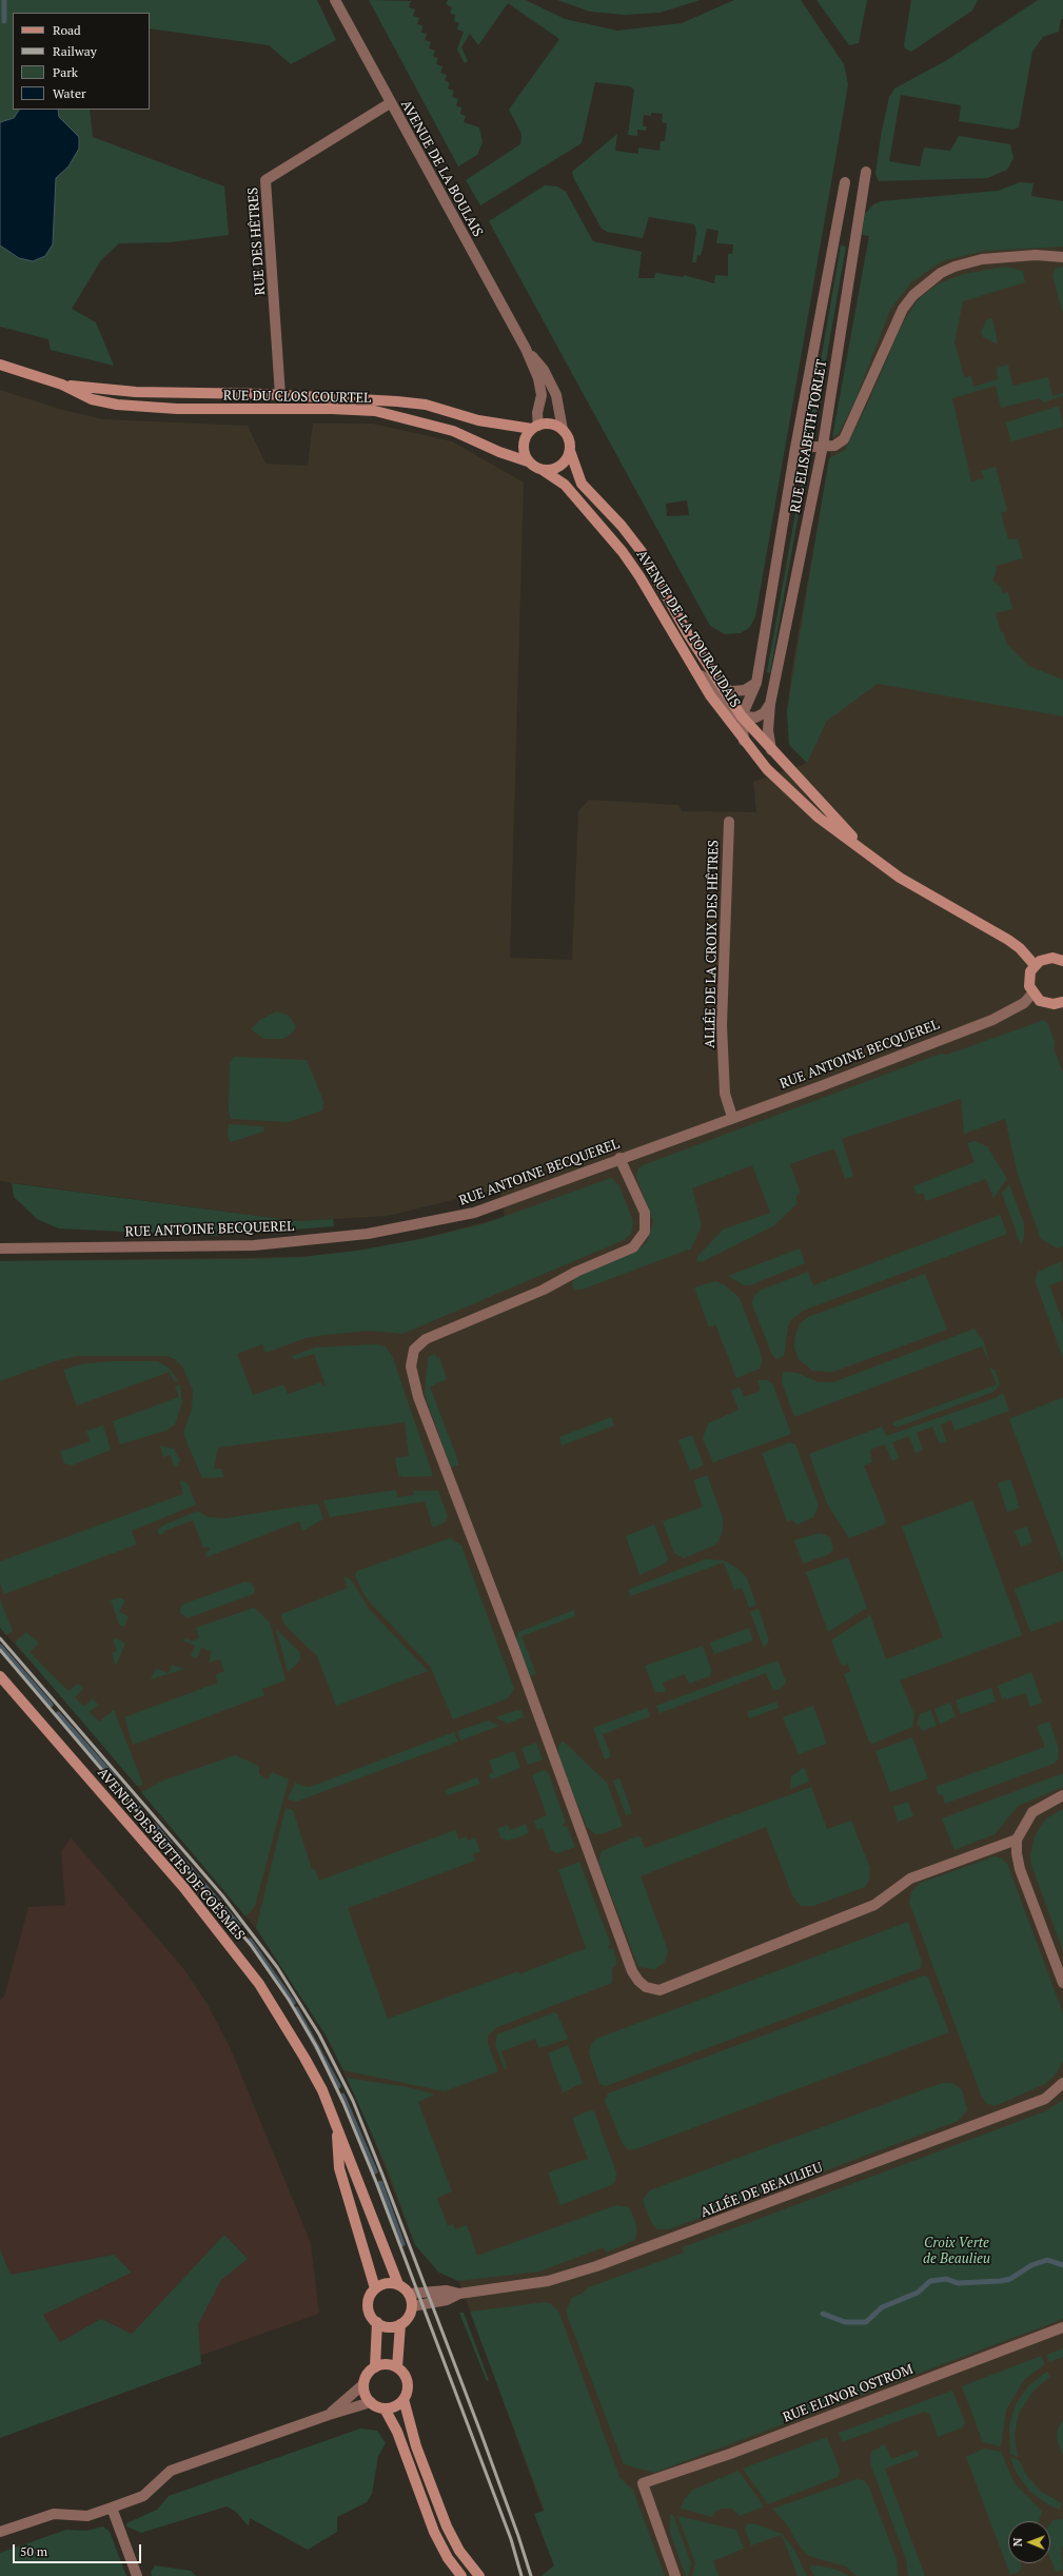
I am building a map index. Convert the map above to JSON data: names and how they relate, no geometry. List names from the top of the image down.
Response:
{
  "streets": {
    "main road": ["RUE DU CLOS COURTEL", "AVENUE DE LA TOURAUDAIS", "AVENUE DES BUTTES DE COËSMES"],
    "street": [
      "AVENUE DE LA BOULAIS",
      "RUE DES HÊTRES",
      "RUE ELISABETH TORLET",
      "ALLÉE DE LA CROIX DES HÊTRES",
      "RUE ANTOINE BECQUEREL",
      "ALLÉE DE BEAULIEU",
      "RUE ELINOR OSTROM"
    ]
  },
  "crossings": [
    ["AVENUE DE LA BOULAIS", "RUE DES HÊTRES"],
    ["AVENUE DE LA BOULAIS", "RUE DU CLOS COURTEL"],
    ["AVENUE DE LA BOULAIS", "AVENUE DE LA TOURAUDAIS"],
    ["RUE DES HÊTRES", "RUE DU CLOS COURTEL"],
    ["RUE DU CLOS COURTEL", "AVENUE DE LA TOURAUDAIS"],
    ["RUE ELISABETH TORLET", "AVENUE DE LA TOURAUDAIS"],
    ["ALLÉE DE LA CROIX DES HÊTRES", "RUE ANTOINE BECQUEREL"],
    ["AVENUE DES BUTTES DE COËSMES", "ALLÉE DE BEAULIEU"]
  ],
  "parks": ["Croix Verte de Beaulieu"],
  "legend": [
    "Road",
    "Railway",
    "Park",
    "Water"
  ],
  "scale_bar": "50 m",
  "north": "left"
}
